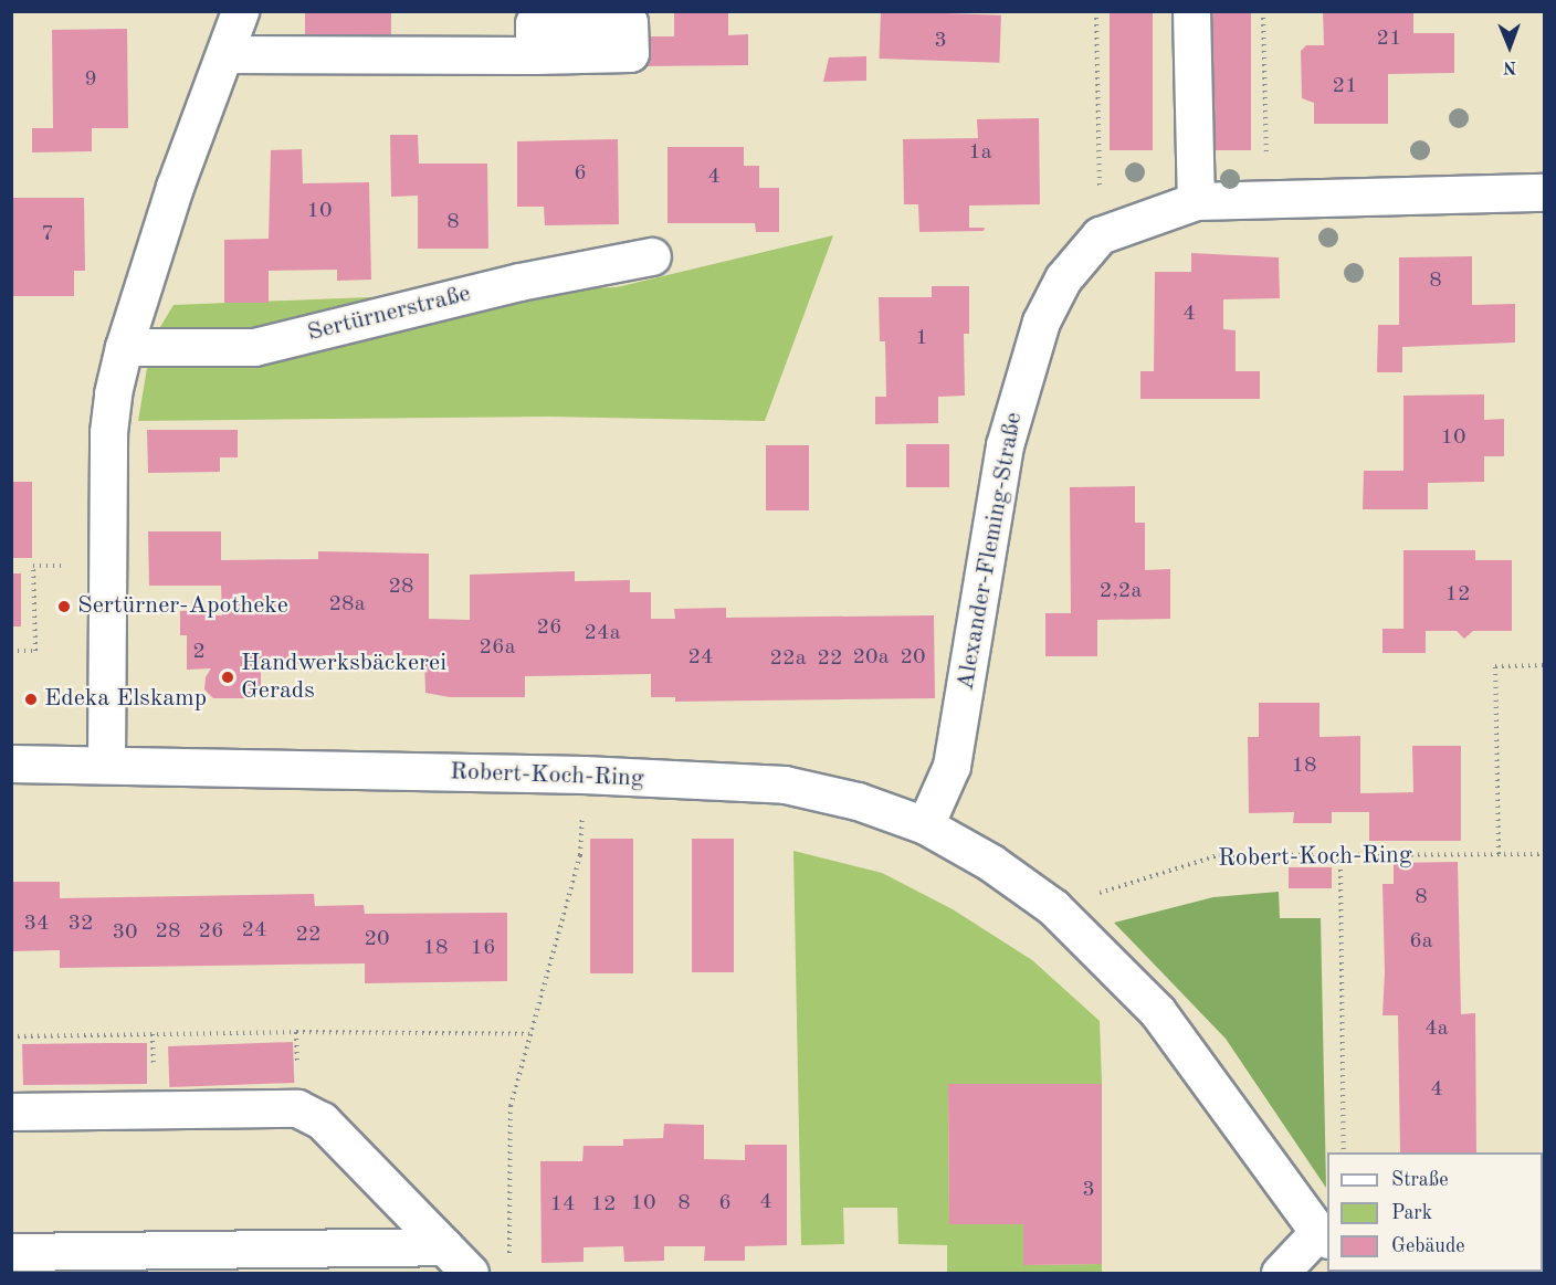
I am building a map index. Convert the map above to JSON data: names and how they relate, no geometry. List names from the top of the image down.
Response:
{
  "streets": {
    "street": ["Sertürnerstraße", "Alexander-Fleming-Straße", "Robert-Koch-Ring"]
  },
  "crossings": [
    ["Alexander-Fleming-Straße", "Robert-Koch-Ring"]
  ],
  "places": ["Sertürner-Apotheke", "Handwerksbäckerei Gerads", "Edeka Elskamp"],
  "house_numbers": [
    "21",
    "3",
    "9",
    "21",
    "1a",
    "6",
    "4",
    "10",
    "8",
    "7",
    "8",
    "4",
    "1",
    "10",
    "28",
    "2,2a",
    "12",
    "28a",
    "26",
    "24a",
    "26a",
    "2",
    "24",
    "20a",
    "20",
    "22a",
    "22",
    "18",
    "8",
    "34",
    "32",
    "24",
    "28",
    "26",
    "30",
    "22",
    "20",
    "6a",
    "18",
    "16",
    "4a",
    "4",
    "3",
    "4",
    "10",
    "8",
    "6",
    "14",
    "12"
  ],
  "legend": ["Straße", "Park", "Gebäude"],
  "north": "bottom"
}
